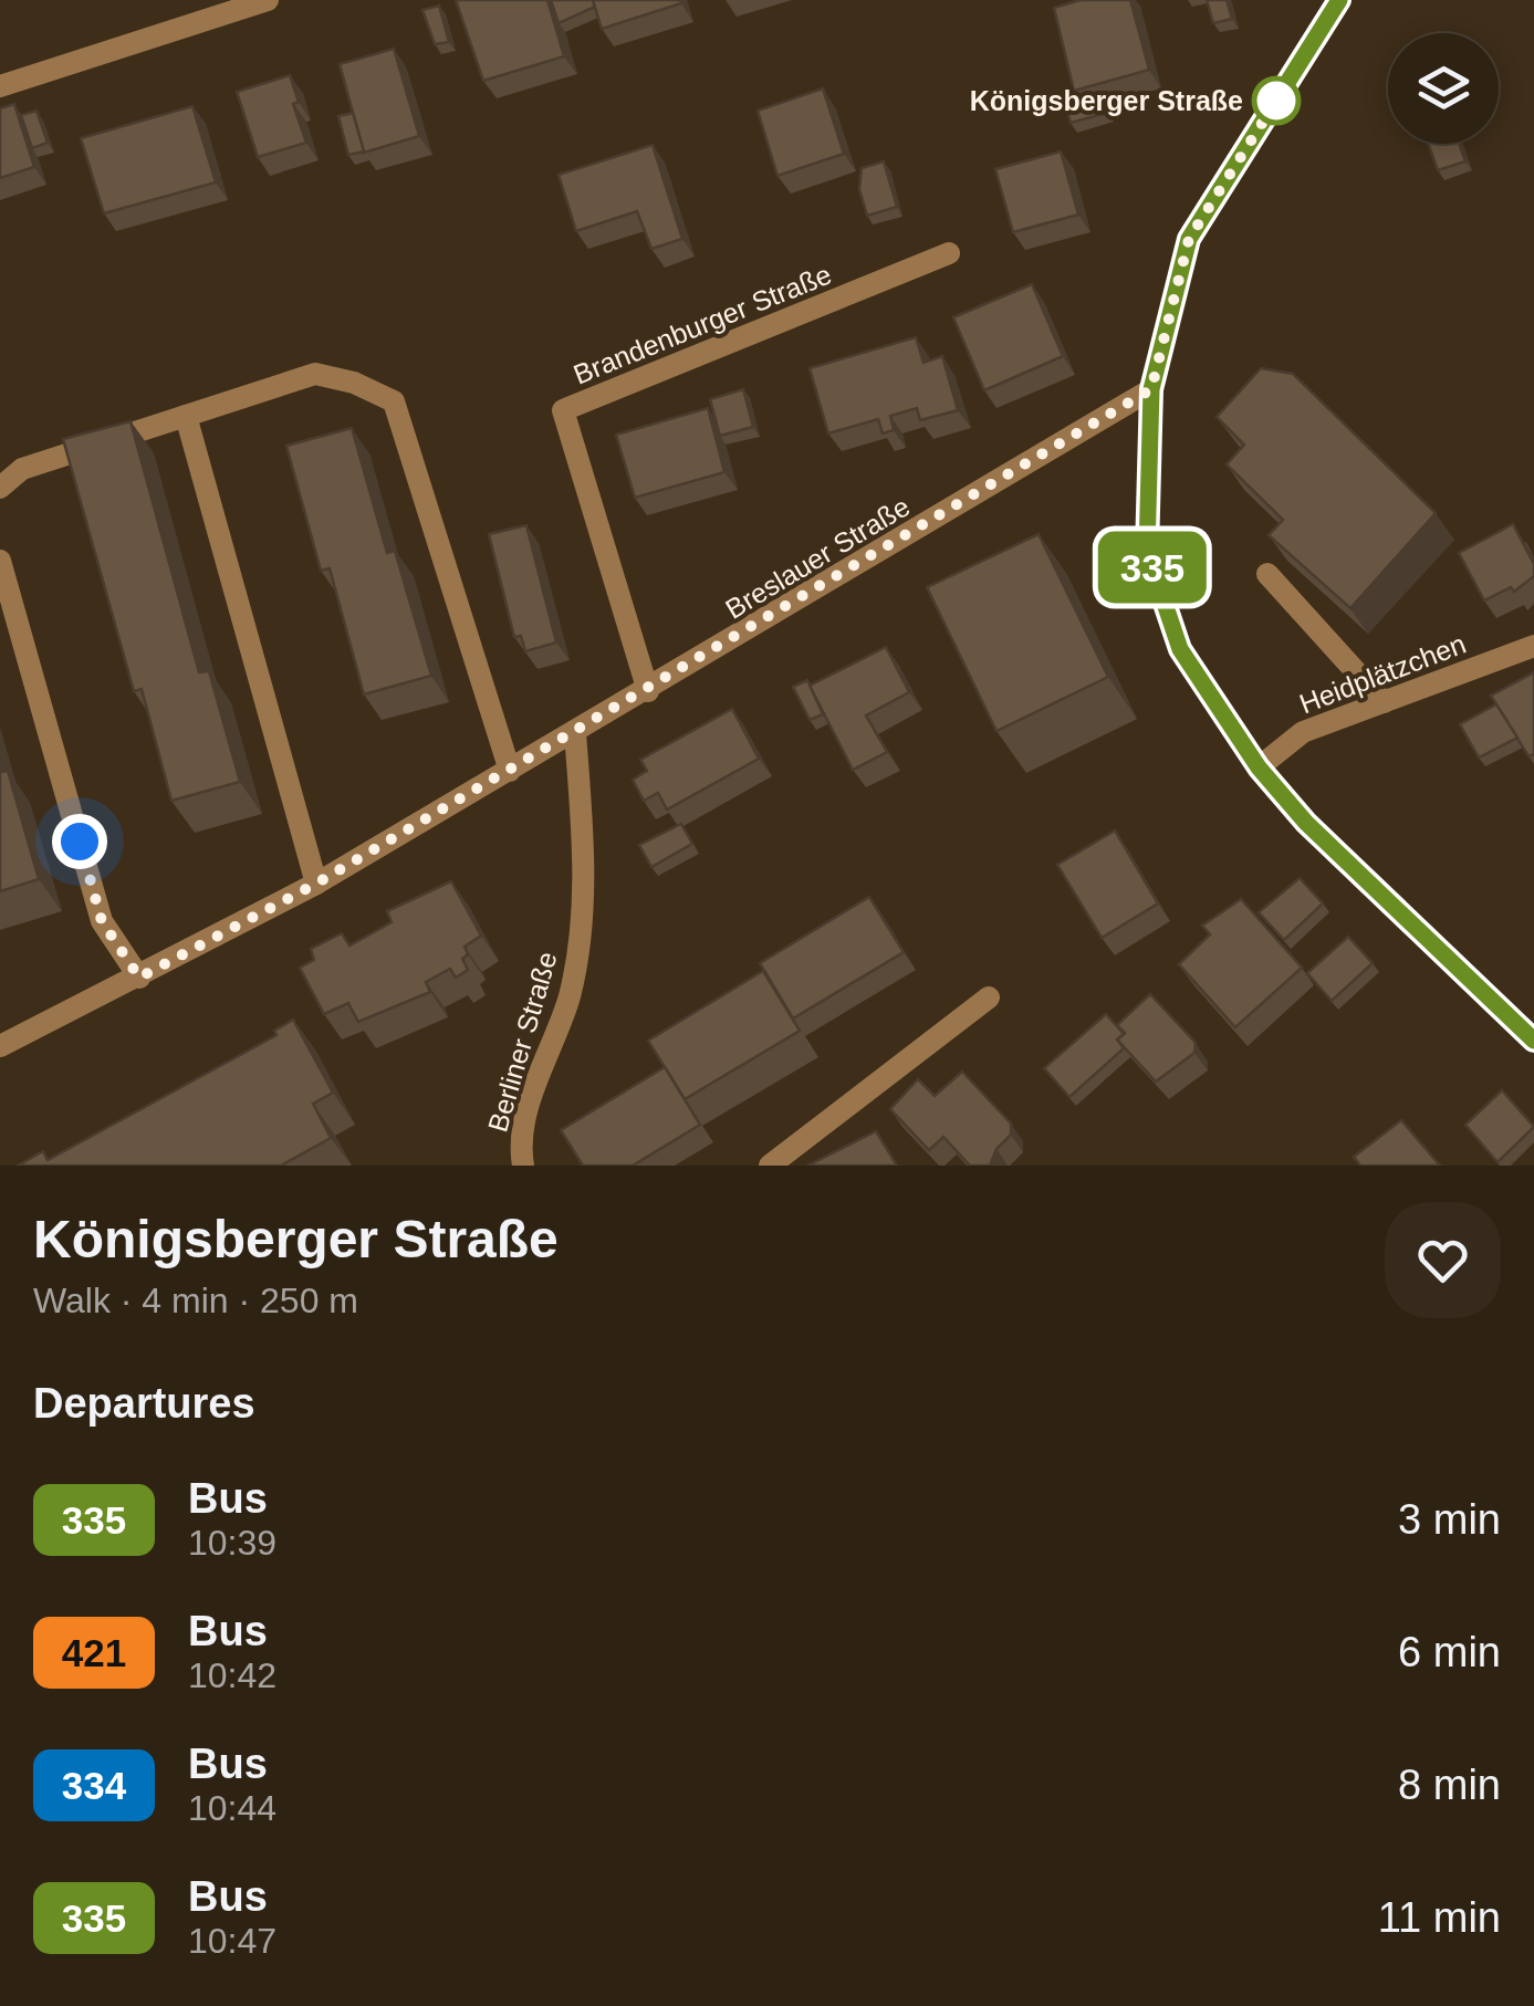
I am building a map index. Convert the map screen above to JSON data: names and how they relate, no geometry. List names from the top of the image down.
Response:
{
  "streets": {
    "street": [
      "Brandenburger Straße",
      "Breslauer Straße",
      "Heidplätzchen",
      "Berliner Straße"
    ]
  },
  "crossings": [
    ["Brandenburger Straße", "Breslauer Straße"],
    ["Breslauer Straße", "Berliner Straße"]
  ],
  "places": ["Königsberger Straße"],
  "lines": ["bus line 335"],
  "page": {
    "on_map": "335",
    "heading": [
      ["Königsberger Straße", "Walk · 4 min · 250 m"],
      "Departures"
    ],
    "list": [
      {
        "mark": "335",
        "name": "Bus",
        "note": "10:39",
        "value": "3 min"
      },
      {
        "mark": "421",
        "name": "Bus",
        "note": "10:42",
        "value": "6 min"
      },
      {
        "mark": "334",
        "name": "Bus",
        "note": "10:44",
        "value": "8 min"
      },
      {
        "mark": "335",
        "name": "Bus",
        "note": "10:47",
        "value": "11 min"
      }
    ]
  }
}
